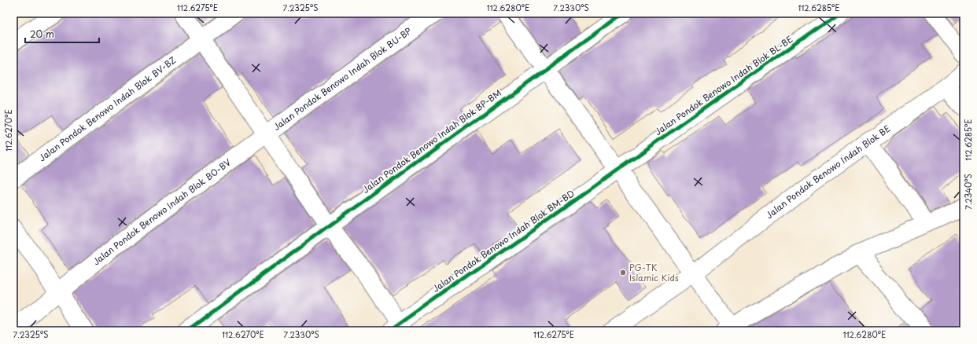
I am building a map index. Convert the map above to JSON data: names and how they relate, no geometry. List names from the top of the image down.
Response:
{
  "streets": {
    "street": [
      "Jalan Pondok Benowo Indah Blok BU-BP",
      "Jalan Pondok Benowo Indah Blok BL-BE",
      "Jalan Pondok Benowo Indah Blok BV-BZ",
      "Jalan Pondok Benowo Indah Blok BP-BM",
      "Jalan Pondok Benowo Indah Blok BE",
      "Jalan Pondok Benowo Indah Blok BO-BV",
      "Jalan Pondok Benowo Indah Blok BM-BD"
    ]
  },
  "crossings": [
    ["Jalan Pondok Benowo Indah Blok BU-BP", "Jalan Pondok Benowo Indah Blok BO-BV"],
    ["Jalan Pondok Benowo Indah Blok BL-BE", "Jalan Pondok Benowo Indah Blok BM-BD"]
  ],
  "places": ["PG-TK Islamic Kids"],
  "scale_bar": "20 m",
  "coordinates": [
    "112.6275°E",
    "7.2325°S",
    "112.6280°E",
    "7.2330°S",
    "112.6285°E",
    "112.6270°E",
    "7.2340°S"
  ]
}
